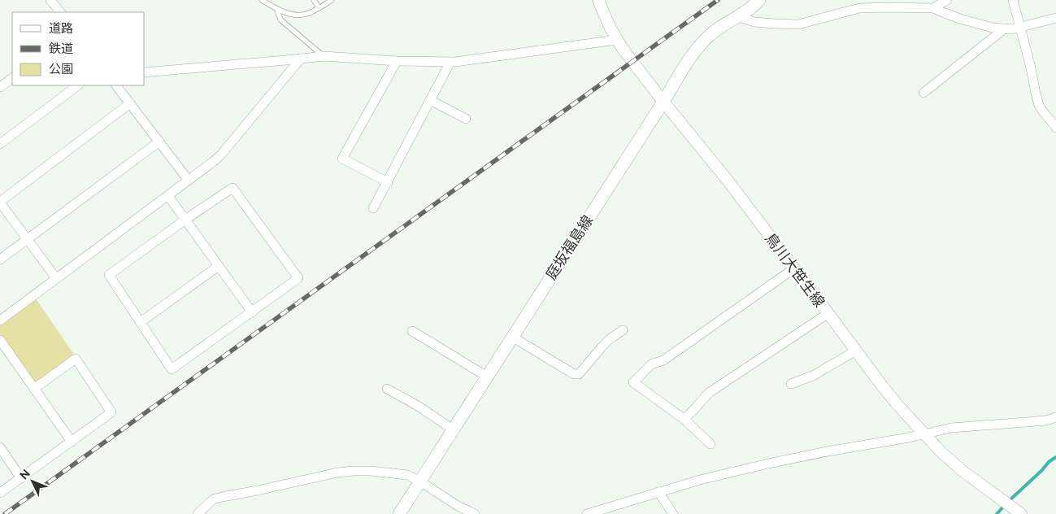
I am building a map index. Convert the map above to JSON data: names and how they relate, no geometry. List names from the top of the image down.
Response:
{
  "streets": {
    "main road": ["庭坂福島線"],
    "street": ["鳥川大笹生線"]
  },
  "crossings": [
    ["庭坂福島線", "鳥川大笹生線"]
  ],
  "legend": ["道路", "鉄道", "公園"],
  "north": "top left"
}
